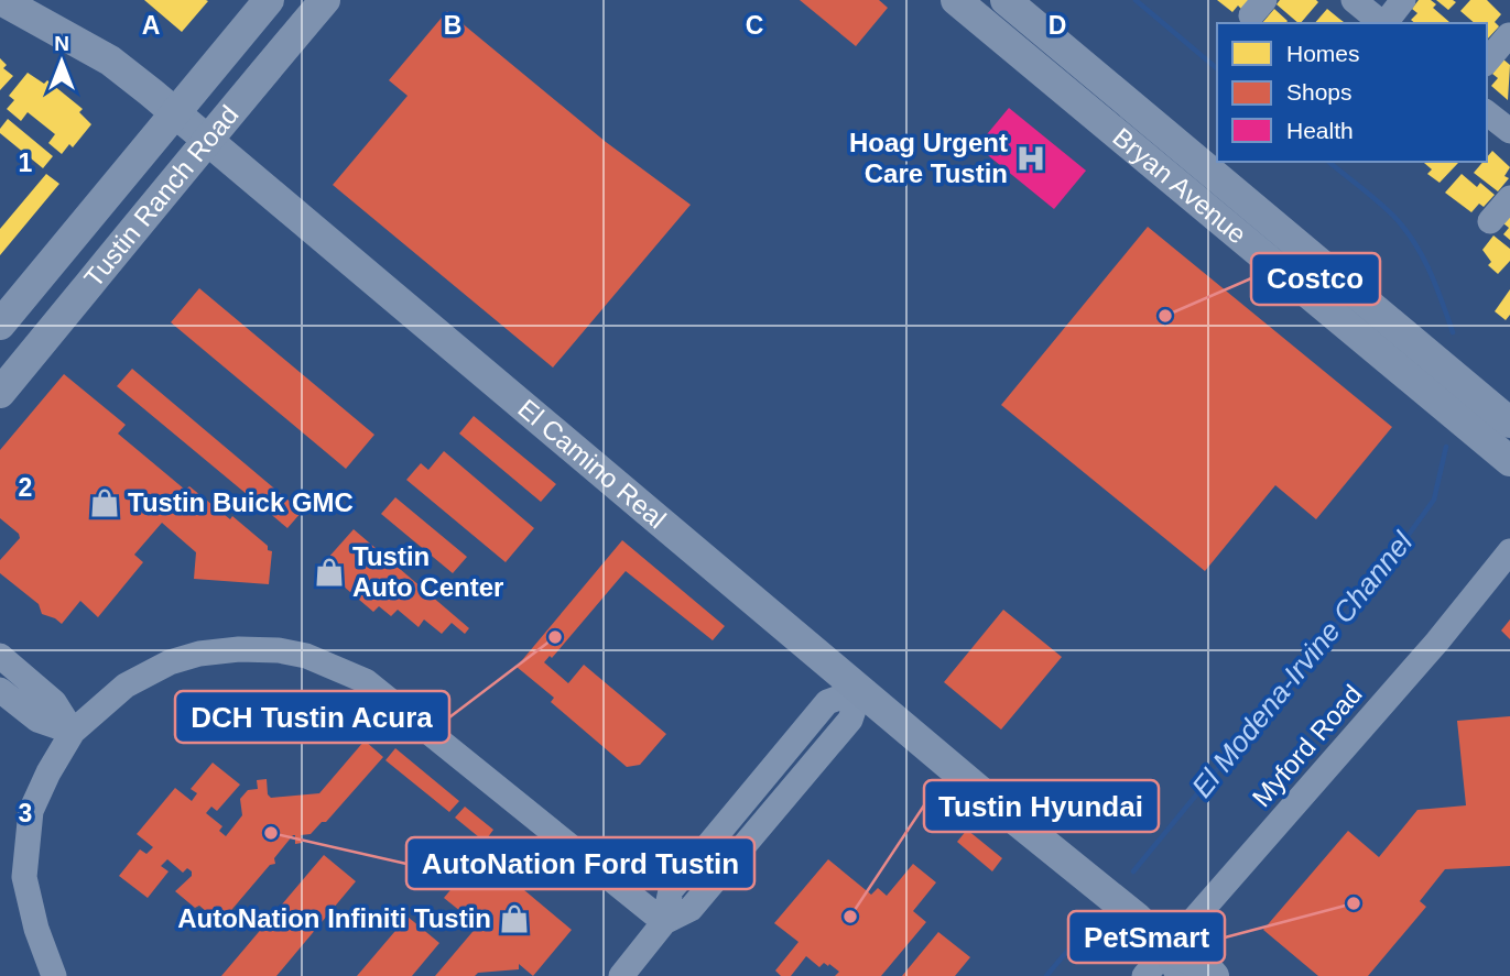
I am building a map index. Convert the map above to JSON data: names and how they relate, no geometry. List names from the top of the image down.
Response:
{
  "streets": {
    "main road": ["Bryan Avenue", "Tustin Ranch Road", "El Camino Real"],
    "street": ["Myford Road"]
  },
  "crossings": [
    ["Tustin Ranch Road", "El Camino Real"],
    ["El Camino Real", "Myford Road"]
  ],
  "water": ["El Modena-Irvine Channel"],
  "places": {
    "hospital": ["Hoag Urgent Care Tustin"],
    "other": [
      "Costco",
      "DCH Tustin Acura",
      "AutoNation Ford Tustin",
      "PetSmart",
      "Tustin Hyundai"
    ],
    "shop": ["Tustin Buick GMC", "Tustin Auto Center", "AutoNation Infiniti Tustin"]
  },
  "legend": ["Homes", "Shops", "Health"],
  "north": "top",
  "grid": {
    "columns": [
      "A",
      "B",
      "C",
      "D"
    ],
    "rows": ["1", "2", "3"]
  }
}
